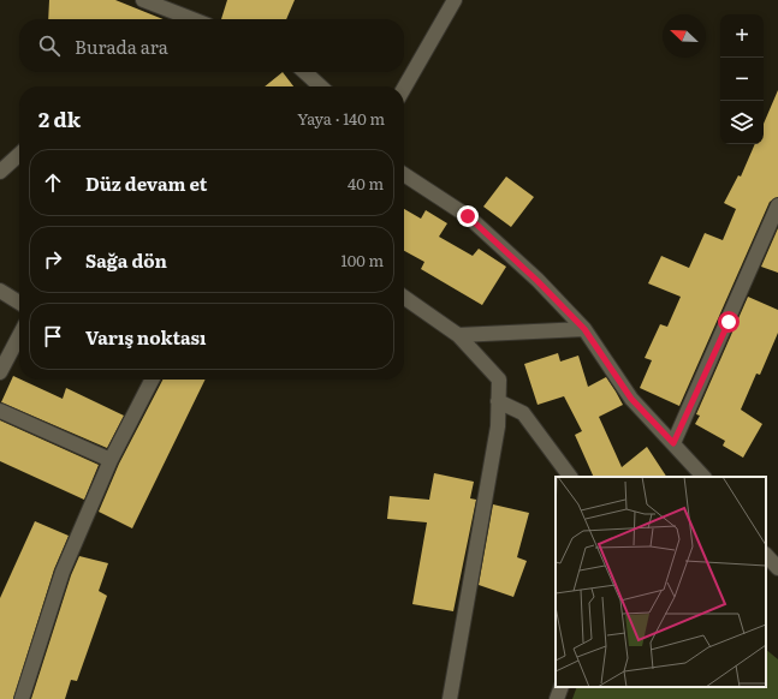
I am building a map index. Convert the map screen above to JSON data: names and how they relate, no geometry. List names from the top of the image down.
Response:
{
  "north": "top left",
  "page": {
    "map_buttons": ["+", "−"],
    "search": "Burada ara",
    "heading": ["2 dk", "Yaya · 140 m"],
    "list": [
      ["Düz devam et", "40 m"],
      ["Sağa dön", "100 m"],
      "Varış noktası"
    ]
  }
}
